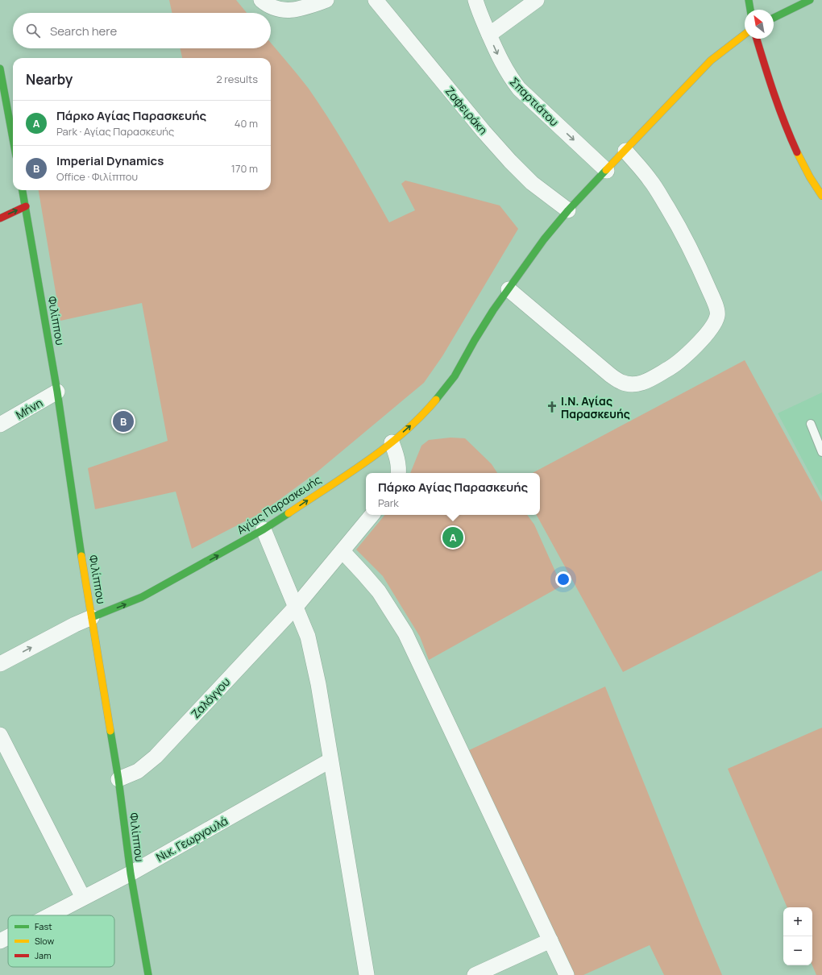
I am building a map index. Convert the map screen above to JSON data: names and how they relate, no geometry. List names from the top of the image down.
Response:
{
  "streets": {
    "street": [
      "Σπαρτιάτου",
      "Ζαφειράκη",
      "Φιλίππου",
      "Μήνη",
      "Αγίας Παρασκευής",
      "Ζαλόγγου",
      "Νικ. Γεωργουλά"
    ]
  },
  "crossings": [
    ["Σπαρτιάτου", "Αγίας Παρασκευής"],
    ["Ζαφειράκη", "Αγίας Παρασκευής"],
    ["Φιλίππου", "Μήνη"],
    ["Φιλίππου", "Αγίας Παρασκευής"],
    ["Φιλίππου", "Ζαλόγγου"],
    ["Φιλίππου", "Νικ. Γεωργουλά"]
  ],
  "one_way": ["Σπαρτιάτου", "Αγίας Παρασκευής"],
  "places": {
    "church": ["Ι.Ν. Αγίας Παρασκευής"]
  },
  "legend": ["Fast", "Slow", "Jam"],
  "north": "top left",
  "page": {
    "search": "Search here",
    "heading": ["Nearby", "2 results"],
    "list": [
      {
        "mark": "A",
        "name": "Πάρκο Αγίας Παρασκευής",
        "note": "Park · Αγίας Παρασκευής",
        "value": "40 m"
      },
      {
        "mark": "B",
        "name": "Imperial Dynamics",
        "note": "Office · Φιλίππου",
        "value": "170 m"
      }
    ],
    "pins": ["B", "A"],
    "popup": ["Πάρκο Αγίας Παρασκευής", "Park"],
    "map_buttons": ["+", "−"]
  }
}
